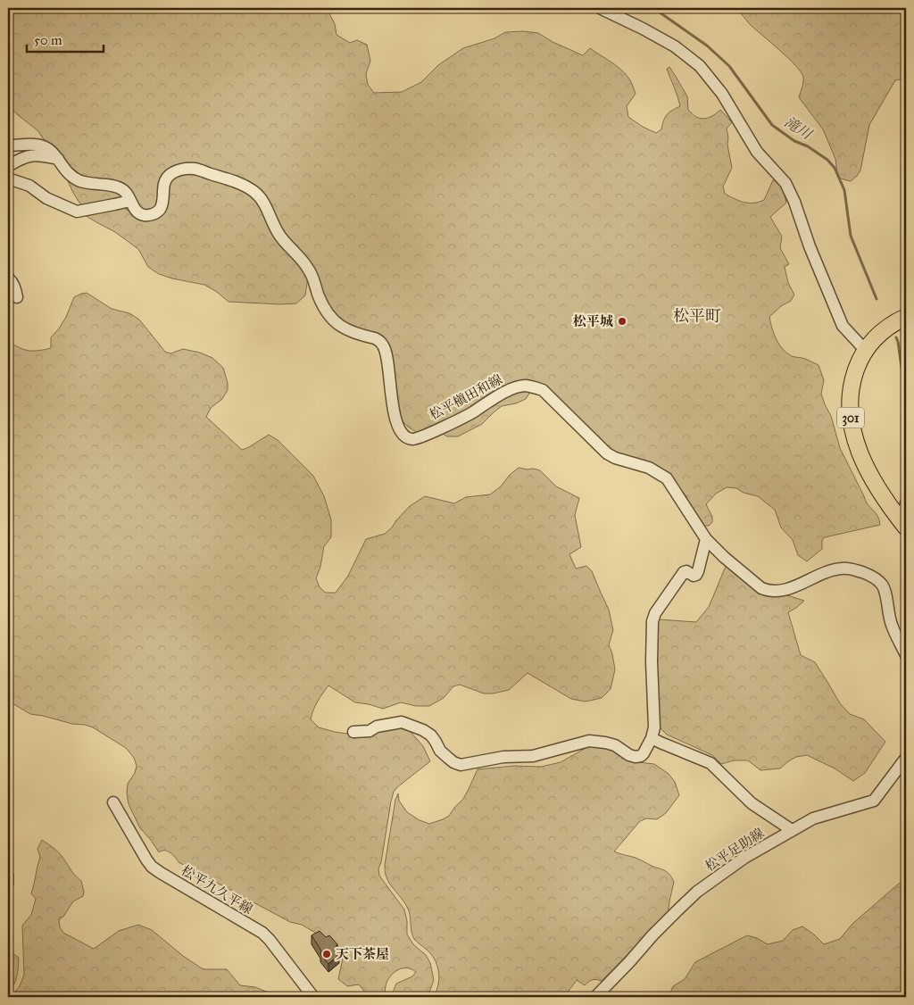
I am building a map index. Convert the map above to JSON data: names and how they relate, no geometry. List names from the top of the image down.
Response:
{
  "streets": {
    "highway": ["301"],
    "street": ["松平槇田和線", "松平足助線", "松平九久平線"]
  },
  "districts": ["松平町"],
  "water": ["滝川"],
  "places": ["松平城", "天下茶屋"],
  "scale_bar": "50 m"
}
